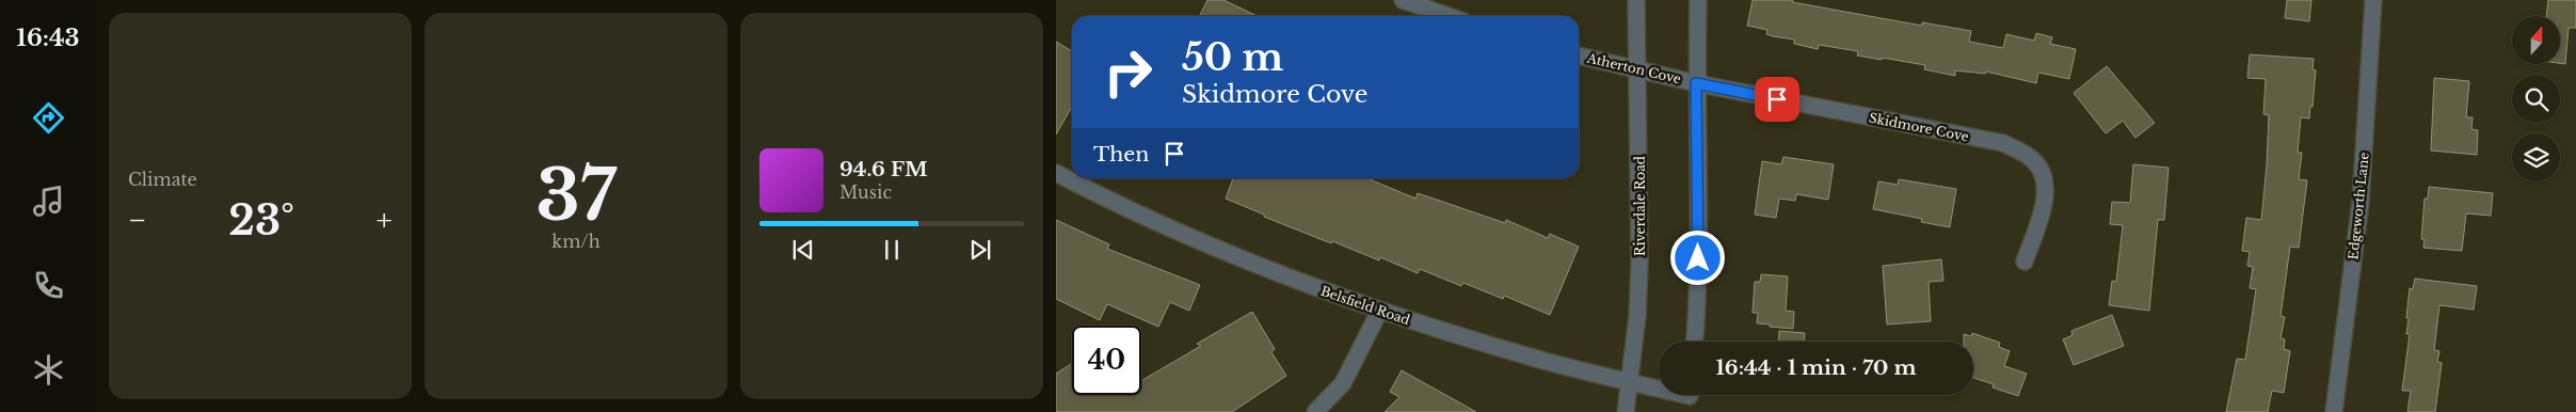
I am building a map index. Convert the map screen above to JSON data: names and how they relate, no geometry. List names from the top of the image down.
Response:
{
  "streets": {
    "street": [
      "Atherton Cove",
      "Skidmore Cove",
      "Riverdale Road",
      "Edgeworth Lane",
      "Belsfield Road"
    ]
  },
  "crossings": [
    ["Atherton Cove", "Skidmore Cove"],
    ["Atherton Cove", "Riverdale Road"],
    ["Riverdale Road", "Belsfield Road"]
  ],
  "north": "top",
  "page": {
    "tabs": "16:43",
    "tile": [
      "Climate",
      ["37", "km/h"]
    ],
    "turn": ["50 m", "Skidmore Cove"],
    "then": "Then",
    "song": ["94.6 FM", "Music"],
    "heat": ["−", "23°", "+"],
    "limit": "40",
    "trip": "16:44 · 1 min · 70 m"
  }
}
